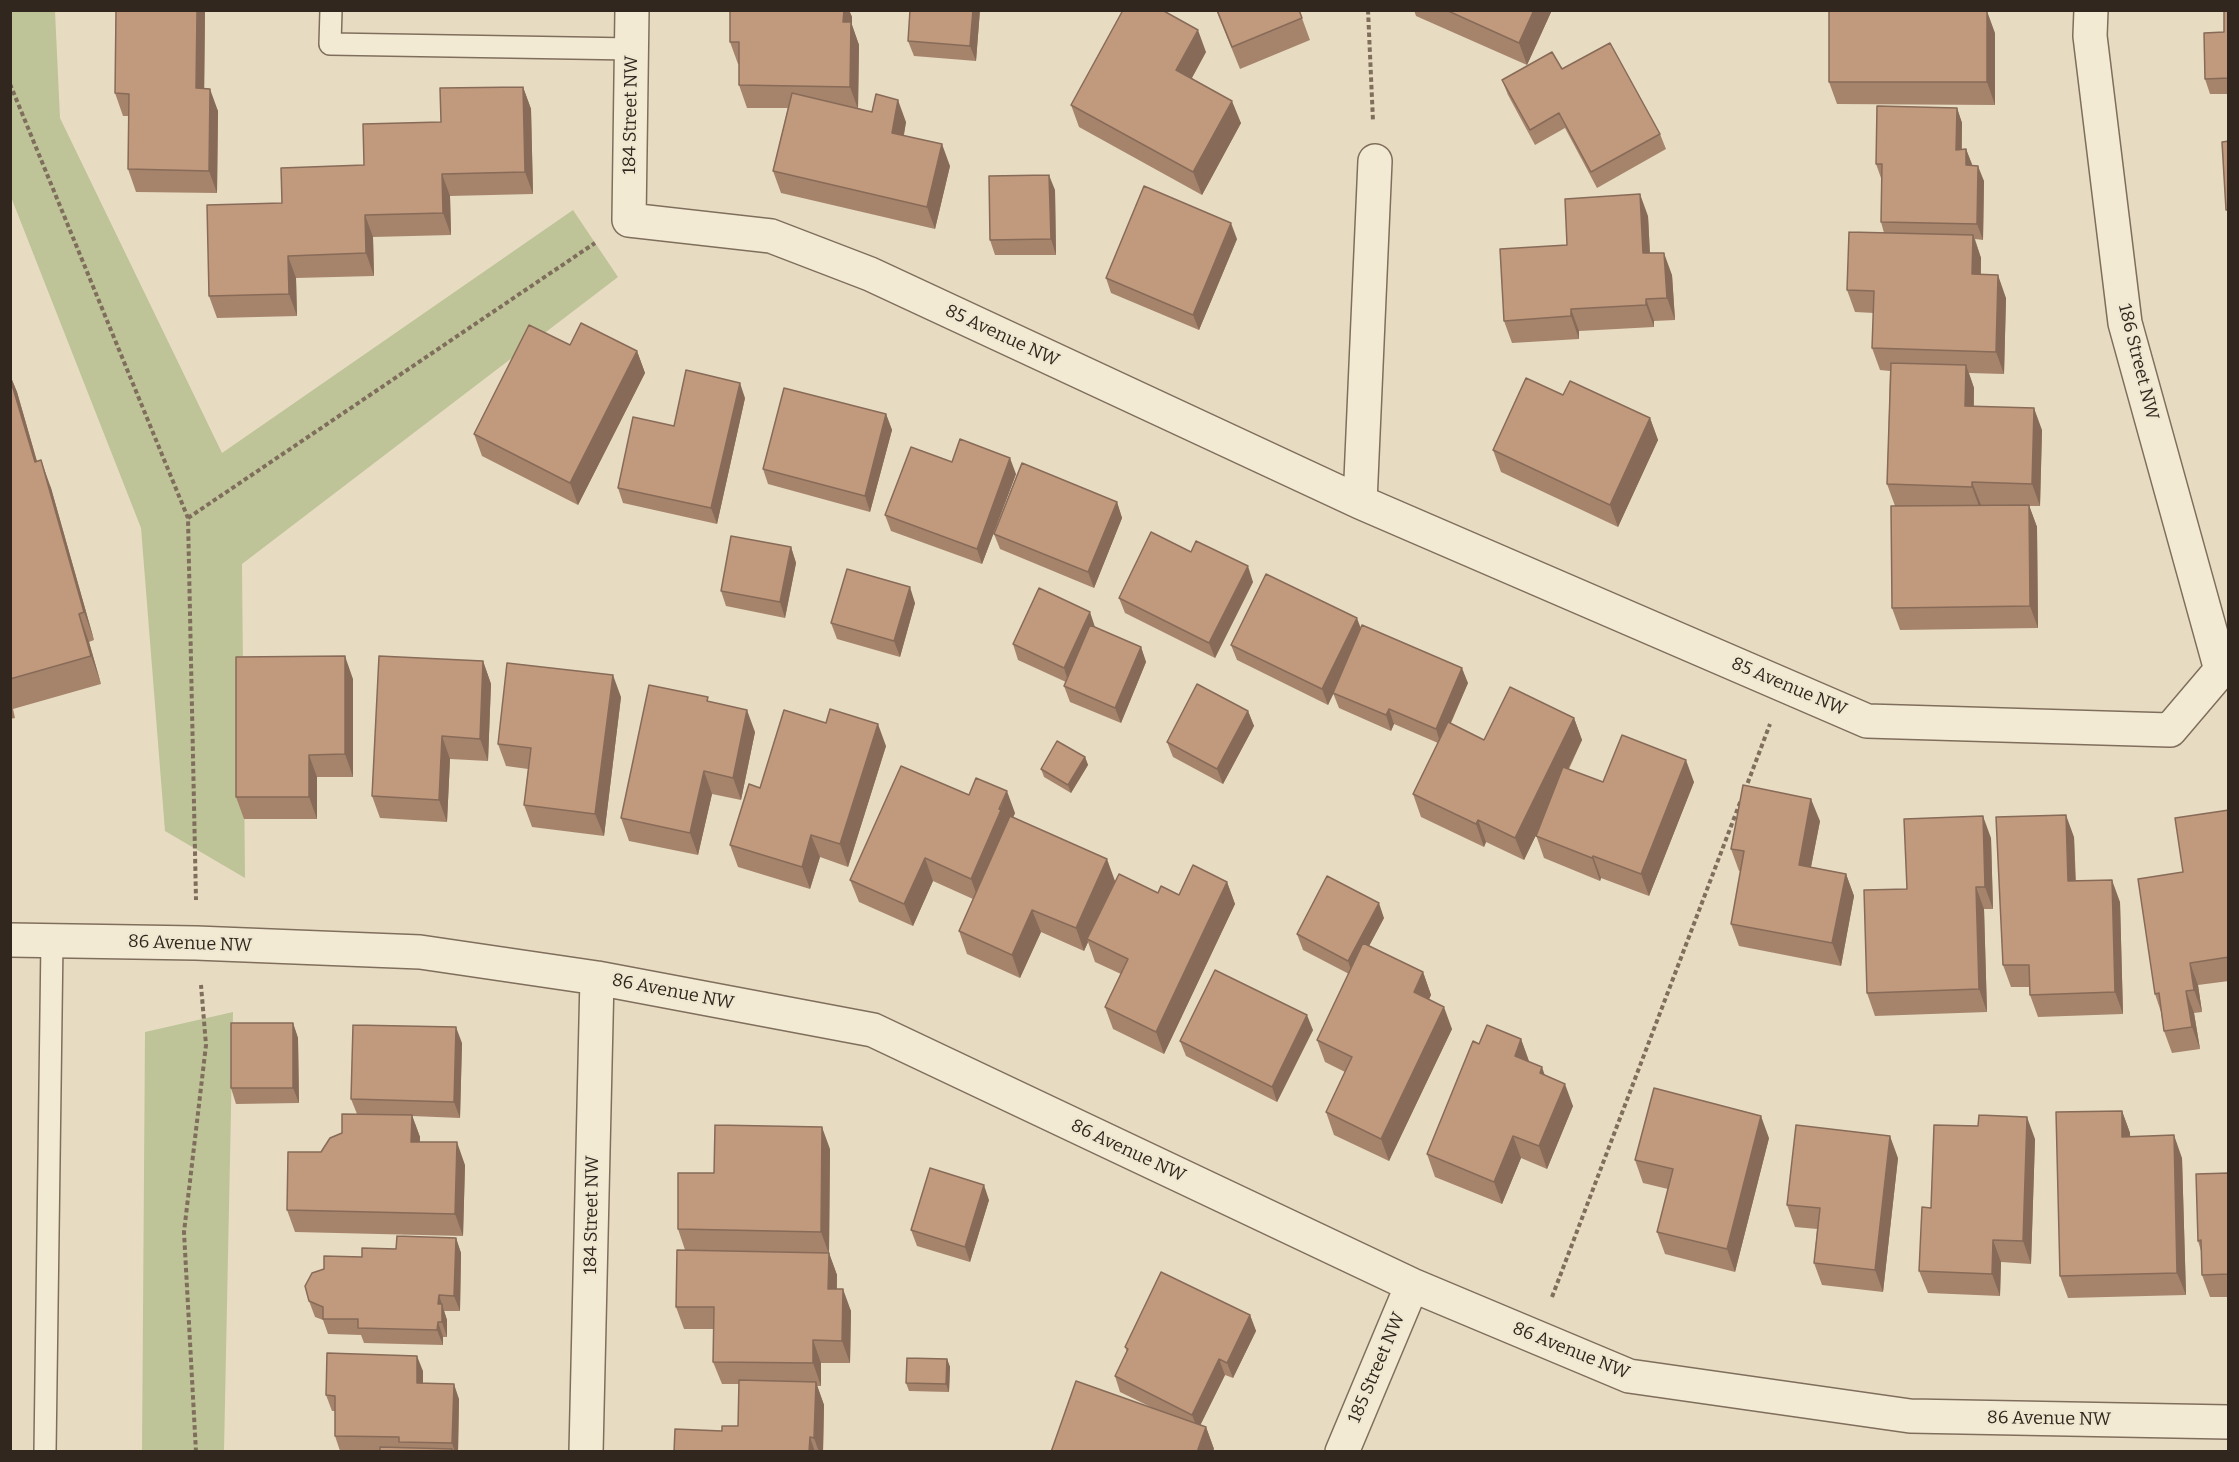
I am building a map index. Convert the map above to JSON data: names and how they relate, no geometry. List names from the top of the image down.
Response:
{
  "streets": {
    "street": [
      "184 Street NW",
      "85 Avenue NW",
      "186 Street NW",
      "86 Avenue NW",
      "185 Street NW"
    ]
  },
  "crossings": [
    ["184 Street NW", "85 Avenue NW"],
    ["184 Street NW", "86 Avenue NW"],
    ["85 Avenue NW", "186 Street NW"],
    ["86 Avenue NW", "185 Street NW"]
  ]
}
